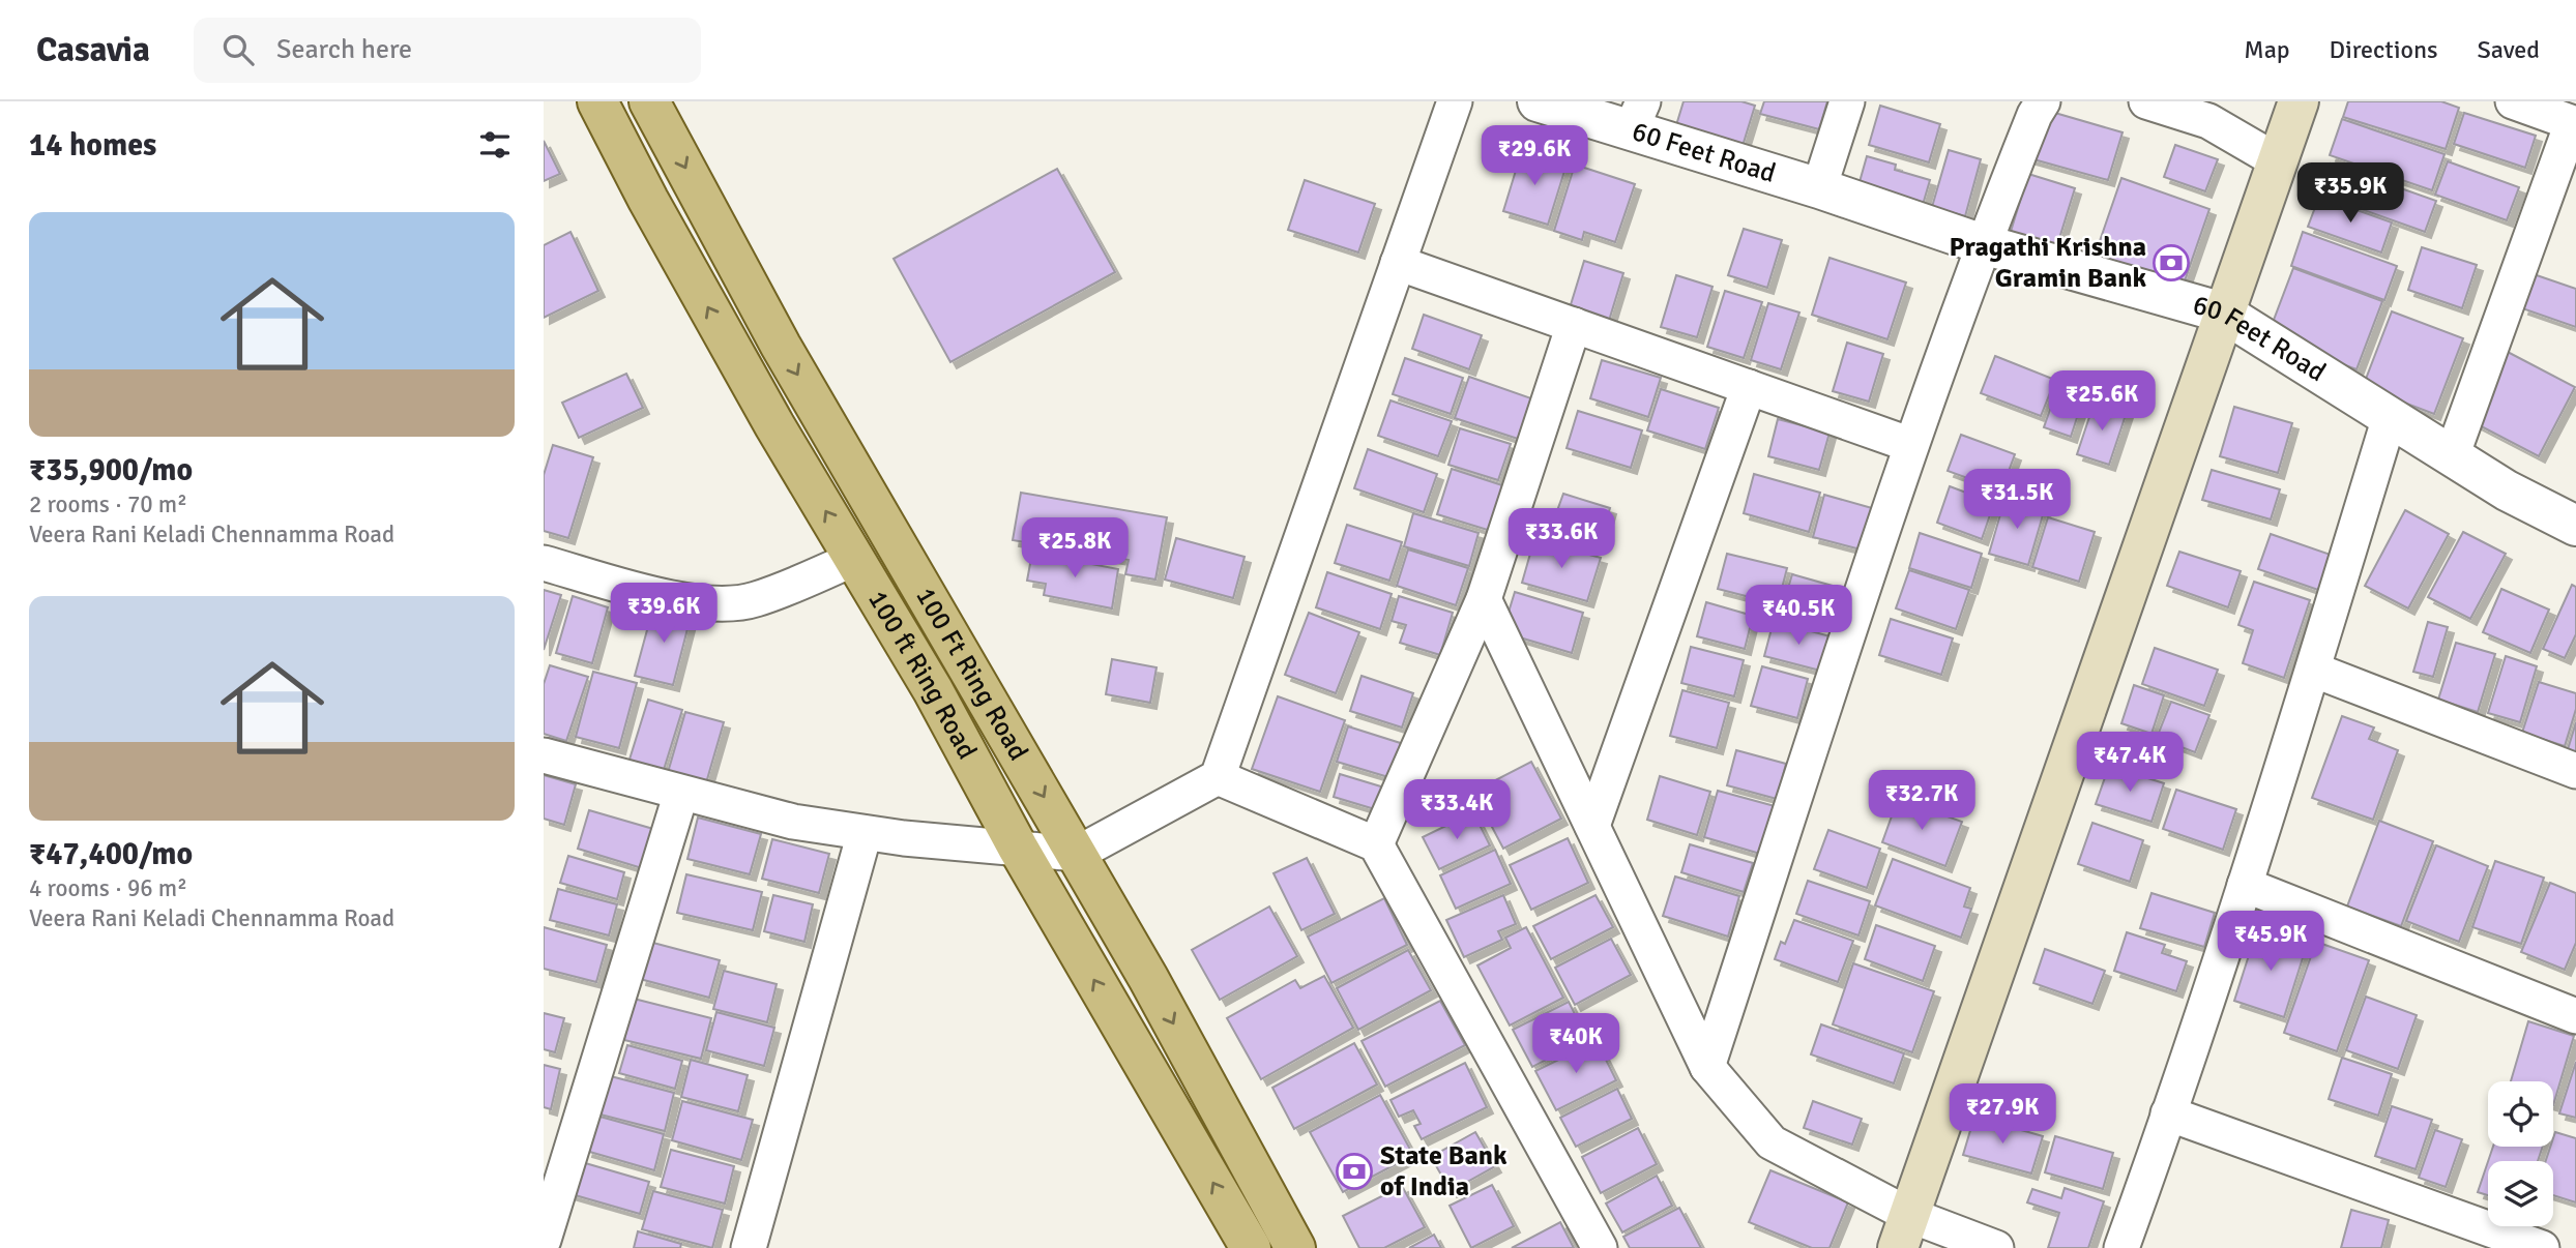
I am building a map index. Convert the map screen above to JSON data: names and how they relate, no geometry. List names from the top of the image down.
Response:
{
  "streets": {
    "main road": ["100 Ft Ring Road", "100 ft Ring Road"],
    "street": ["60 Feet Road"]
  },
  "one_way": ["100 Ft Ring Road", "100 ft Ring Road"],
  "places": {
    "bank": ["Pragathi Krishna Gramin Bank", "State Bank of India"]
  },
  "page": {
    "header": "Casavia",
    "search": "Search here",
    "nav": ["Map", "Directions", "Saved"],
    "heading": "14 homes",
    "price": [
      "₹29.6K",
      "₹35.9K",
      "₹25.6K",
      "₹31.5K",
      "₹33.6K",
      "₹25.8K",
      "₹39.6K",
      "₹40.5K",
      "₹47.4K",
      "₹32.7K",
      "₹33.4K",
      "₹45.9K",
      "₹40K",
      "₹27.9K"
    ],
    "list": [
      {
        "name": "₹35,900/mo",
        "note": "2 rooms · 70 m² · Veera Rani Keladi Chennamma Road"
      },
      {
        "name": "₹47,400/mo",
        "note": "4 rooms · 96 m² · Veera Rani Keladi Chennamma Road"
      }
    ]
  }
}
